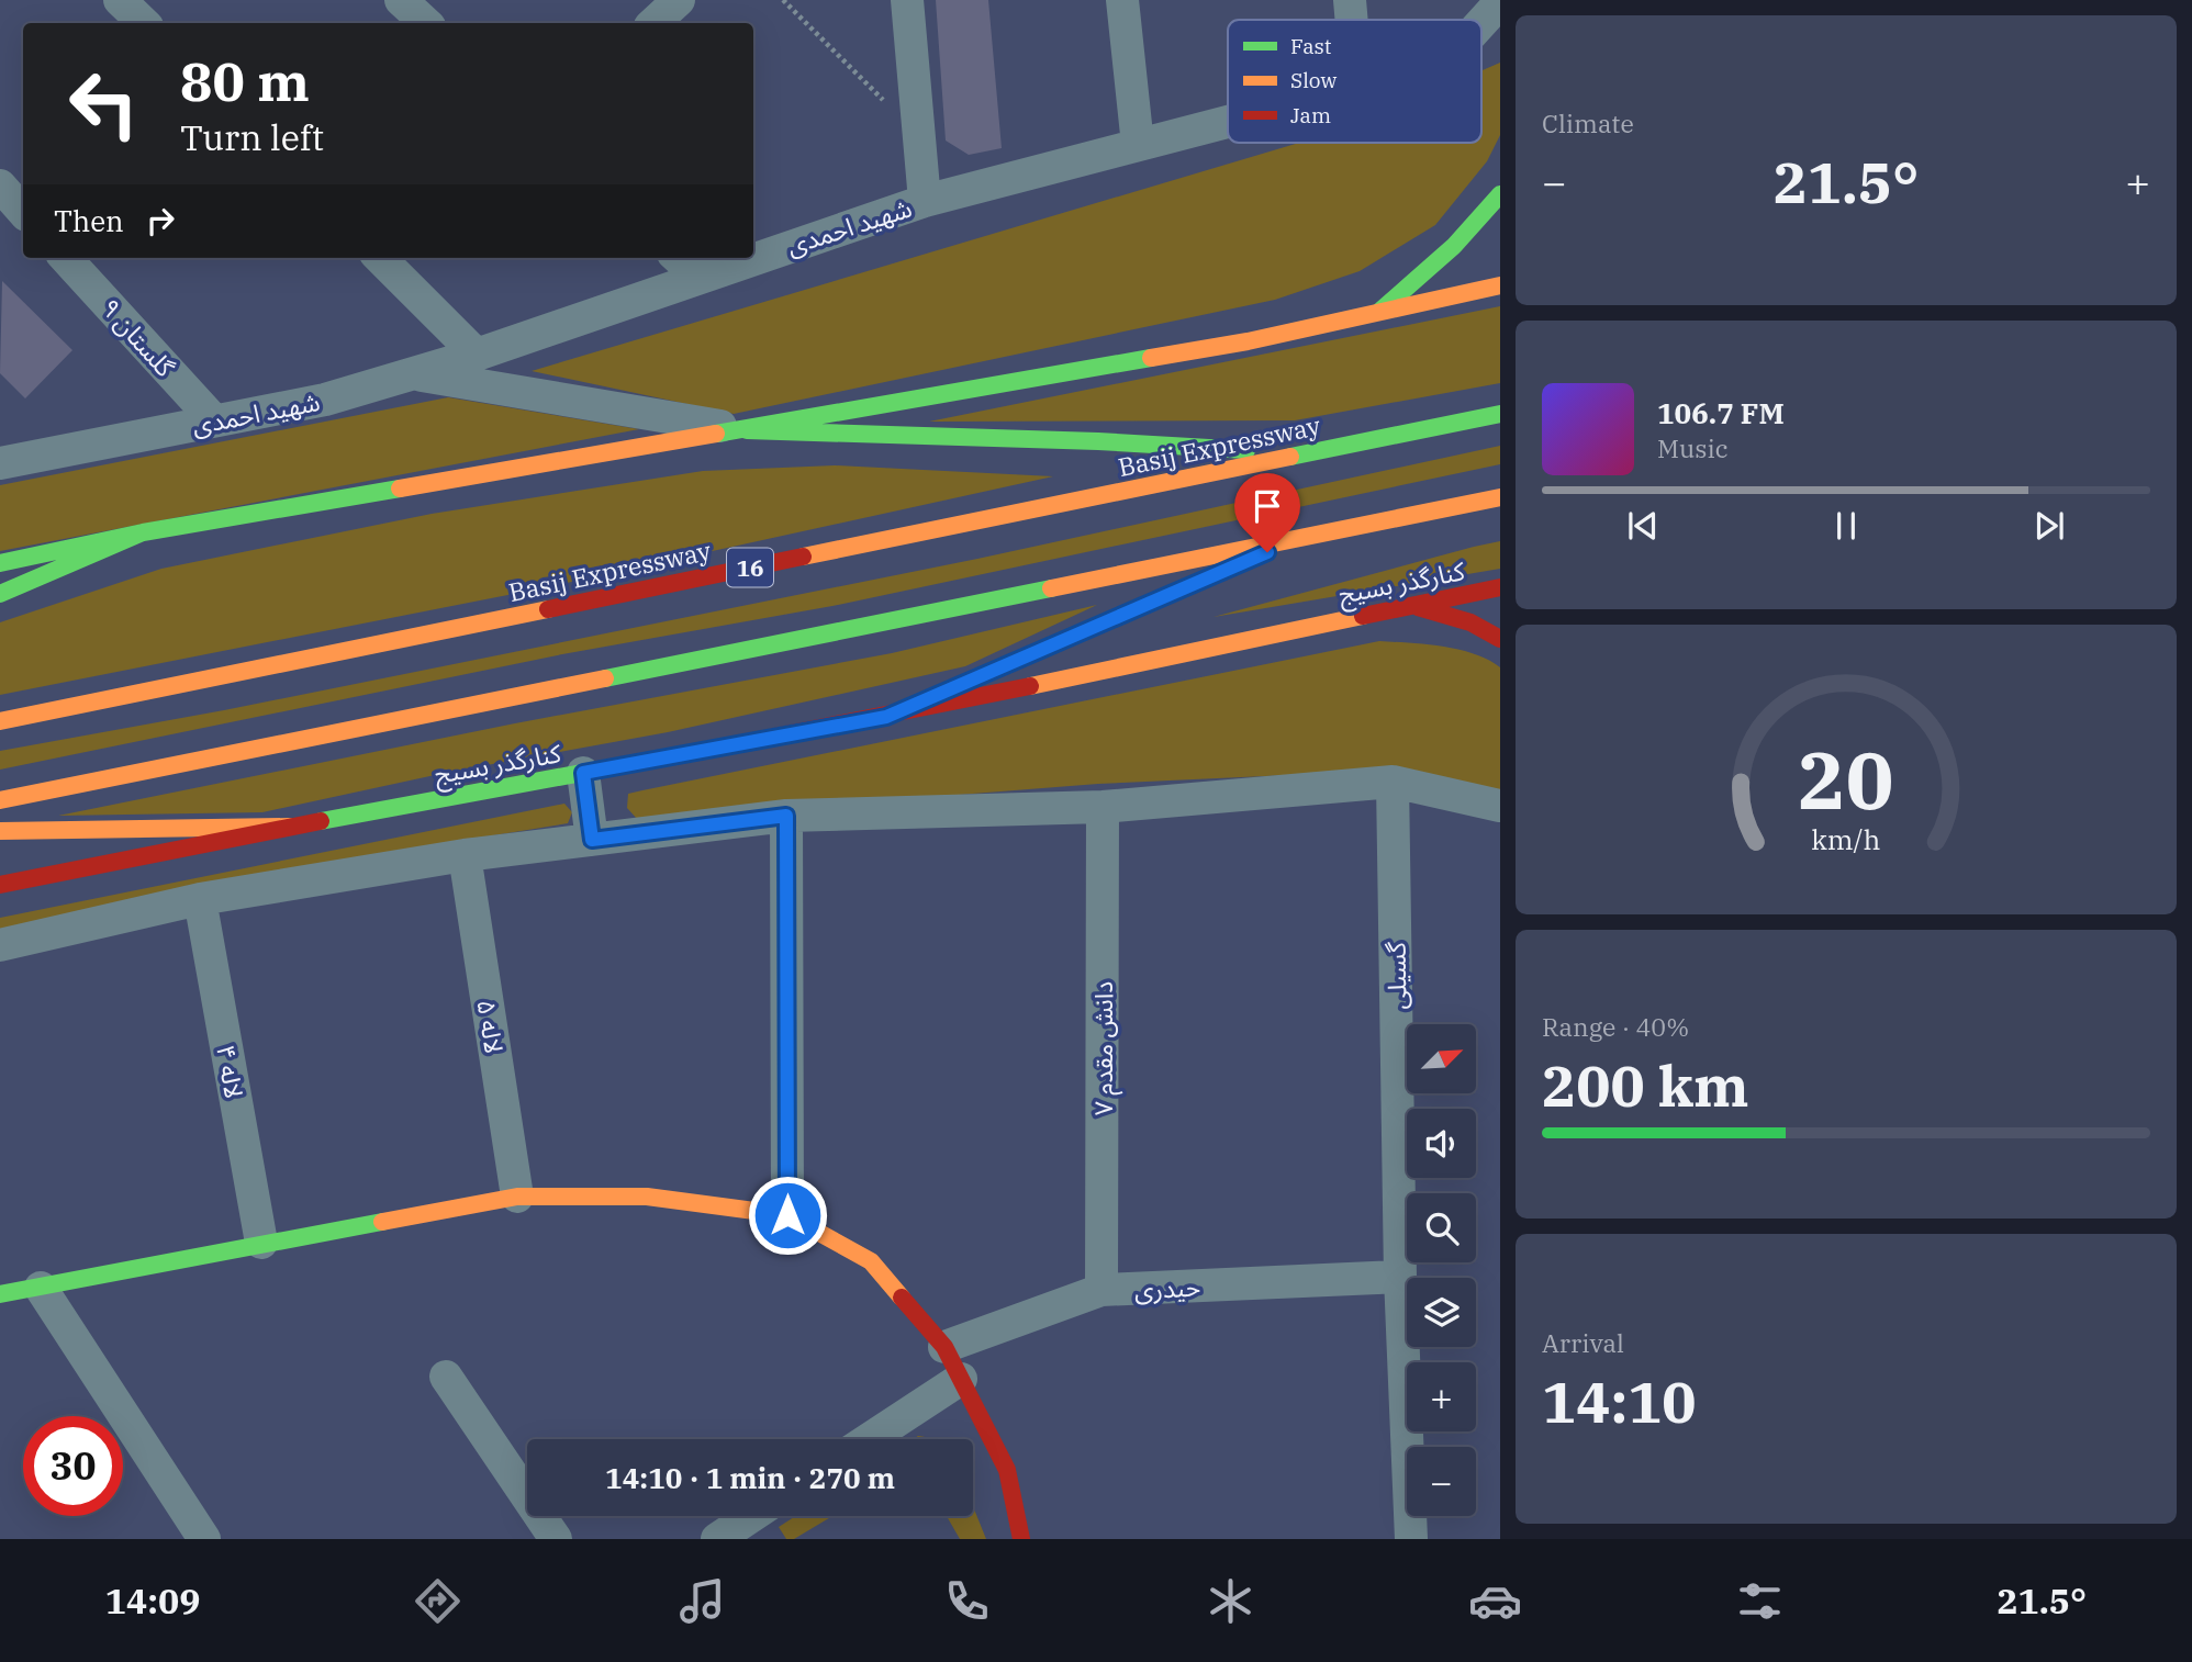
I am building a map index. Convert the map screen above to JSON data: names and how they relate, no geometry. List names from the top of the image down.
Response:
{
  "streets": {
    "main road": ["Basij Expressway", "16", "کنارگذر بسیج"],
    "street": [
      "شهید احمدی",
      "گلستان ۹",
      "گسیلی",
      "لاله ۵",
      "دانش مقدم ۷",
      "لاله ۴",
      "حیدری"
    ]
  },
  "crossings": [
    ["شهید احمدی", "گلستان ۹"],
    ["گسیلی", "حیدری"],
    ["دانش مقدم ۷", "حیدری"]
  ],
  "legend": ["Fast", "Slow", "Jam"],
  "north": "top right",
  "page": {
    "tile": [
      "Climate",
      ["Range · 40%", "200 km"],
      ["Arrival", "14:10"]
    ],
    "turn": ["80 m", "Turn left"],
    "heat": ["−", "21.5°", "+"],
    "then": "Then",
    "song": ["106.7 FM", "Music"],
    "map_buttons": ["+", "−"],
    "limit": "30",
    "trip": "14:10 · 1 min · 270 m",
    "tabs": ["14:09", "21.5°"],
    "gauge": ["20", "km/h"]
  }
}
